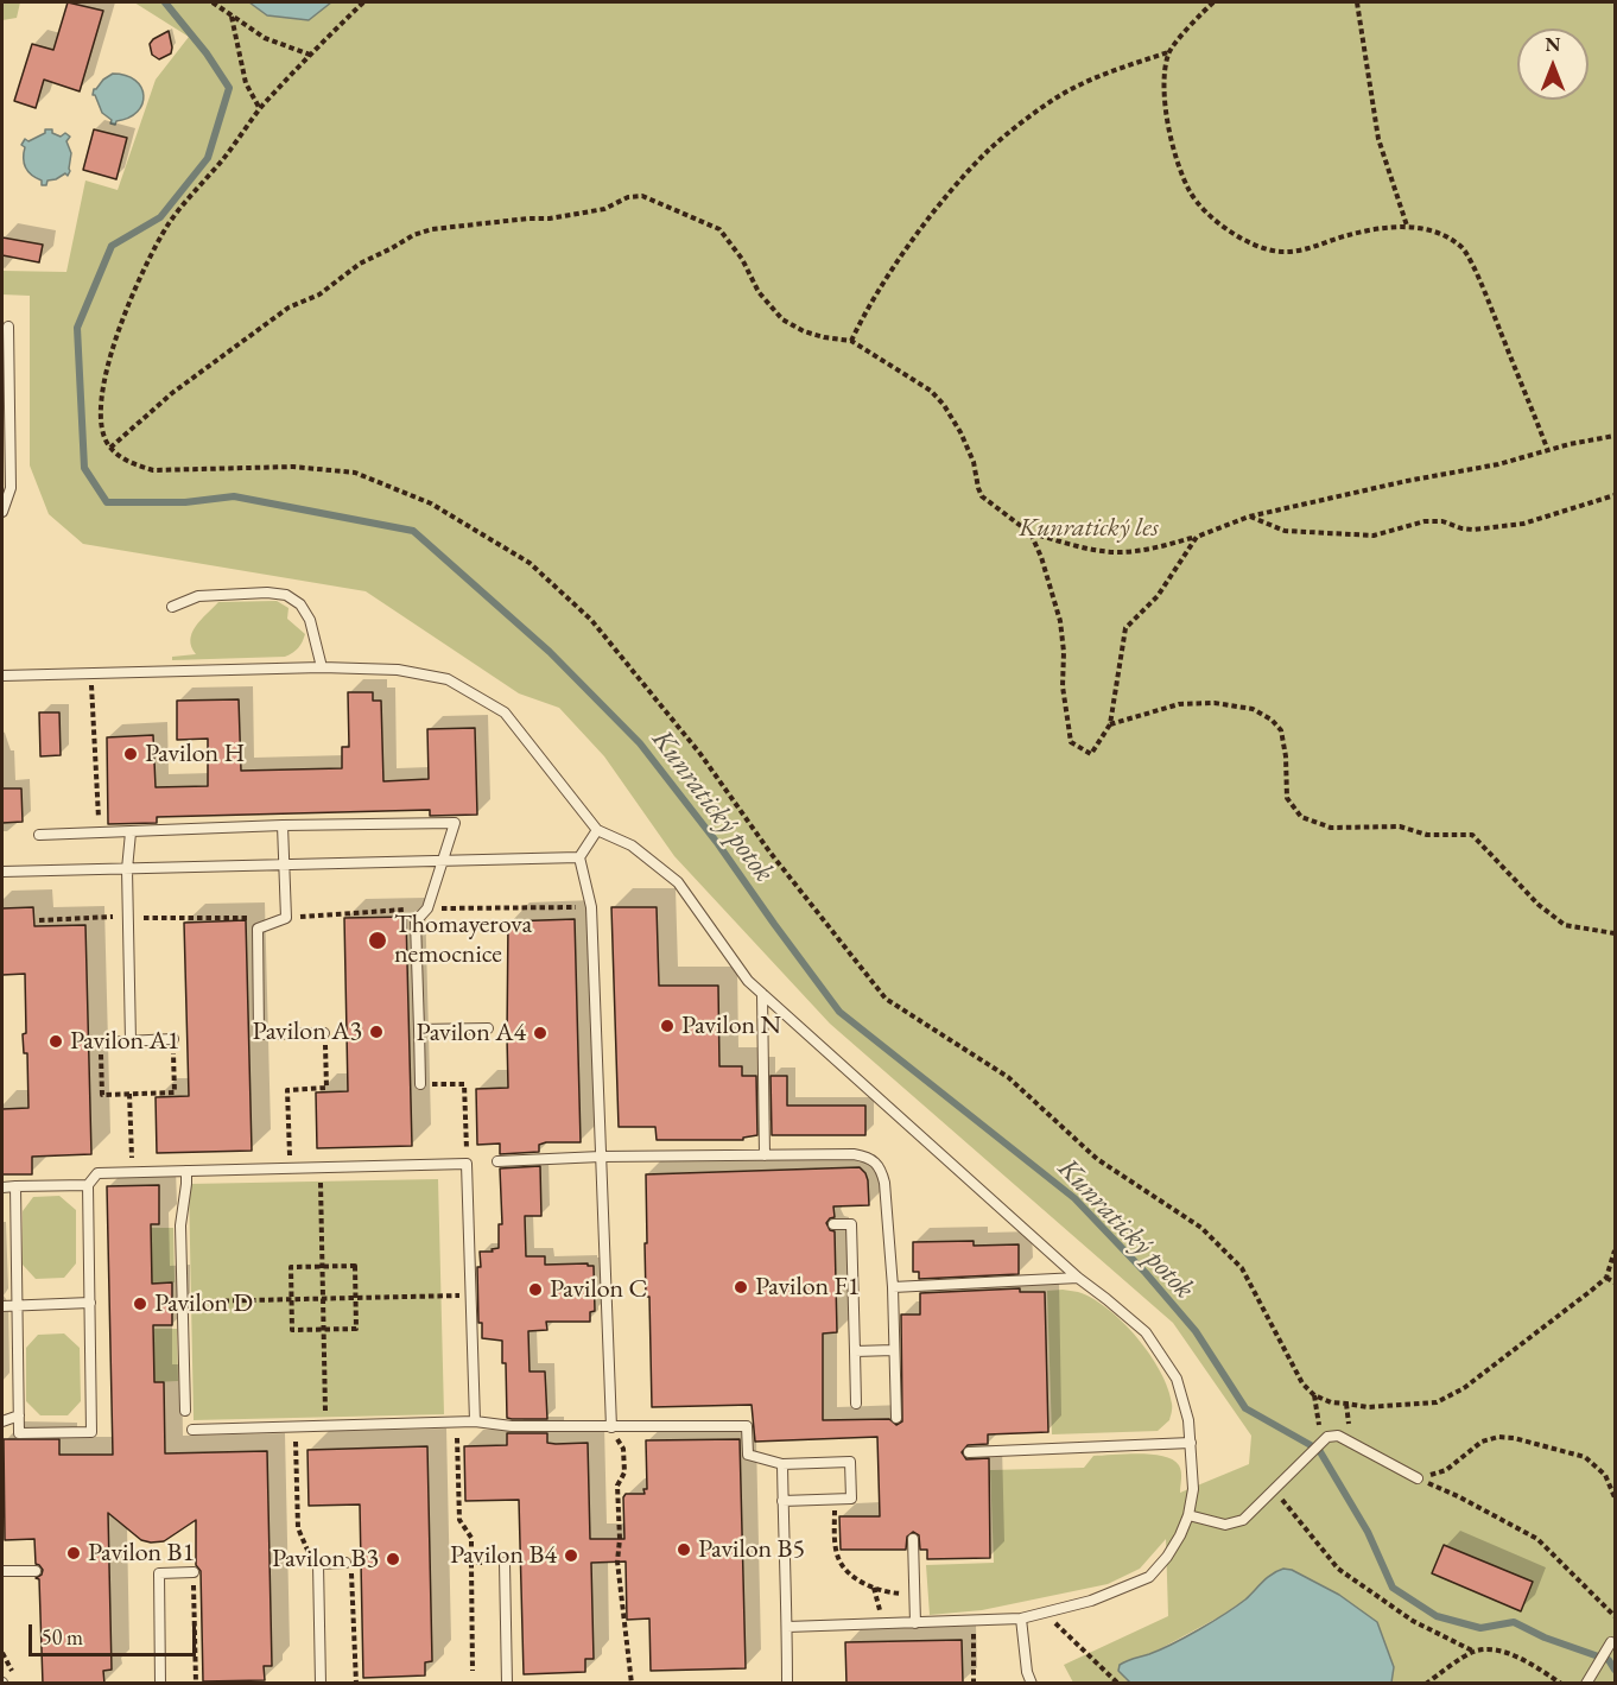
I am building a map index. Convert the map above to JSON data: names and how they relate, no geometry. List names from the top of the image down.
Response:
{
  "water": ["Kunratický potok"],
  "parks": ["Kunratický les"],
  "places": [
    "Pavilon H",
    "Thomayerova nemocnice",
    "Pavilon N",
    "Pavilon A3",
    "Pavilon A4",
    "Pavilon A1",
    "Pavilon F1",
    "Pavilon C",
    "Pavilon D",
    "Pavilon B5",
    "Pavilon B1",
    "Pavilon B4",
    "Pavilon B3"
  ],
  "scale_bar": "50 m",
  "north": "top"
}
